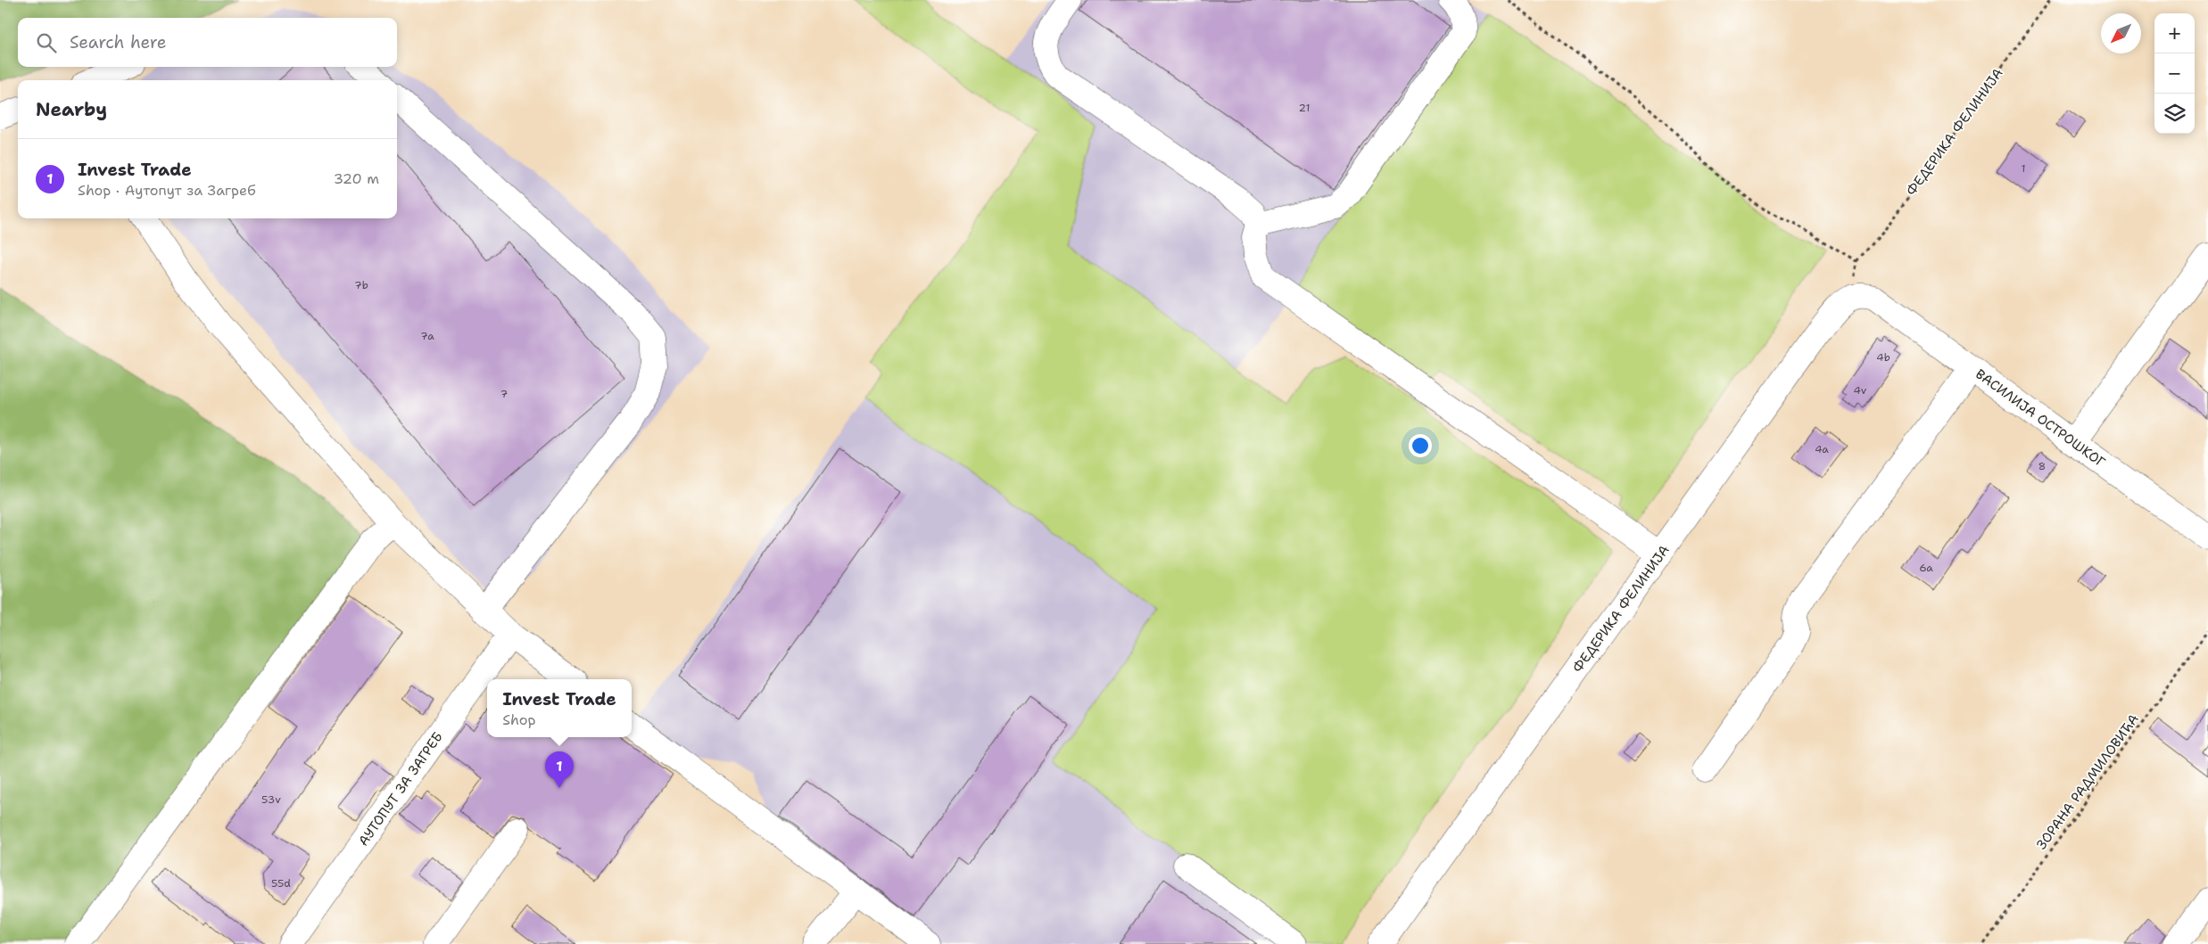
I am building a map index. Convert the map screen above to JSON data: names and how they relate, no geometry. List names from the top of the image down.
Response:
{
  "streets": {
    "street": ["ФЕДЕРИКА ФЕЛИНИЈА", "ВАСИЛИЈА ОСТРОШКОГ", "АУТОПУТ ЗА ЗАГРЕБ"],
    "path": ["ЗОРАНА РАДМИЛОВИЋА"]
  },
  "crossings": [
    ["ФЕДЕРИКА ФЕЛИНИЈА", "ВАСИЛИЈА ОСТРОШКОГ"]
  ],
  "house_numbers": [
    "21",
    "1",
    "7b",
    "7a",
    "4b",
    "4v",
    "7",
    "4a",
    "8",
    "6a",
    "53v",
    "55d"
  ],
  "north": "bottom left",
  "page": {
    "map_buttons": ["+", "−"],
    "search": "Search here",
    "heading": "Nearby",
    "list": [
      {
        "mark": "1",
        "name": "Invest Trade",
        "note": "Shop · Аутопут за Загреб",
        "value": "320 m"
      }
    ],
    "popup": ["Invest Trade", "Shop"],
    "pins": "1"
  }
}
